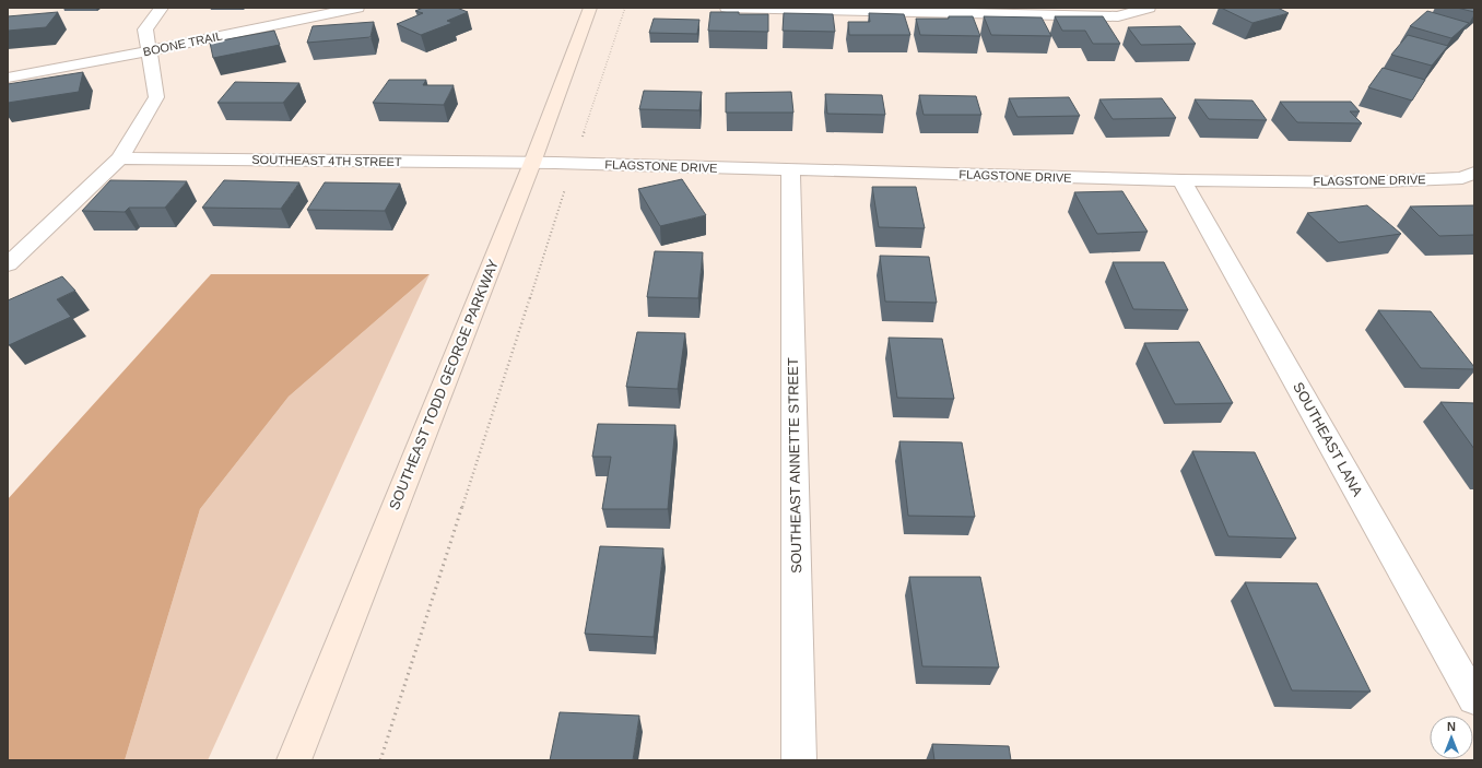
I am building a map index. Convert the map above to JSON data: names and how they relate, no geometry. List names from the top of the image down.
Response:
{
  "streets": {
    "main road": ["SOUTHEAST TODD GEORGE PARKWAY"],
    "street": [
      "BOONE TRAIL",
      "SOUTHEAST 4TH STREET",
      "FLAGSTONE DRIVE",
      "SOUTHEAST LANA",
      "SOUTHEAST ANNETTE STREET"
    ]
  },
  "crossings": [
    ["SOUTHEAST 4TH STREET", "FLAGSTONE DRIVE"],
    ["SOUTHEAST 4TH STREET", "SOUTHEAST TODD GEORGE PARKWAY"],
    ["FLAGSTONE DRIVE", "SOUTHEAST TODD GEORGE PARKWAY"],
    ["FLAGSTONE DRIVE", "SOUTHEAST LANA"],
    ["FLAGSTONE DRIVE", "SOUTHEAST ANNETTE STREET"]
  ],
  "north": "top"
}
